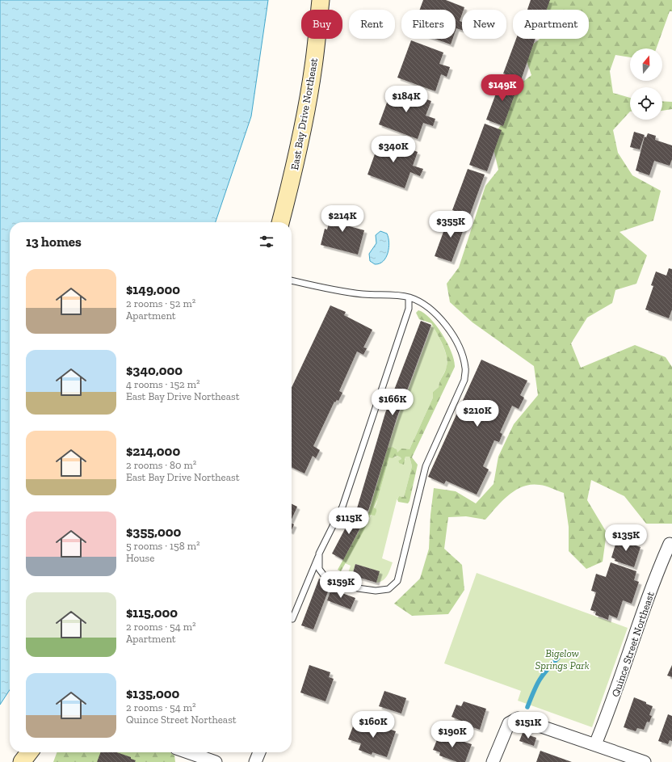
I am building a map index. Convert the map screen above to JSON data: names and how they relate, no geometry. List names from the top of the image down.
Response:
{
  "streets": {
    "street": ["East Bay Drive Northeast", "Quince Street Northeast"]
  },
  "parks": ["Bigelow Springs Park"],
  "north": "top",
  "page": {
    "chip": [
      "Buy",
      "Rent",
      "Filters",
      "New",
      "Apartment"
    ],
    "price": [
      "$149K",
      "$184K",
      "$340K",
      "$214K",
      "$355K",
      "$166K",
      "$210K",
      "$115K",
      "$135K",
      "$159K",
      "$160K",
      "$151K",
      "$190K"
    ],
    "heading": "13 homes",
    "list": [
      {
        "name": "$149,000",
        "note": "2 rooms · 52 m² · Apartment"
      },
      {
        "name": "$340,000",
        "note": "4 rooms · 152 m² · East Bay Drive Northeast"
      },
      {
        "name": "$214,000",
        "note": "2 rooms · 80 m² · East Bay Drive Northeast"
      },
      {
        "name": "$355,000",
        "note": "5 rooms · 158 m² · House"
      },
      {
        "name": "$115,000",
        "note": "2 rooms · 54 m² · Apartment"
      },
      {
        "name": "$135,000",
        "note": "2 rooms · 54 m² · Quince Street Northeast"
      }
    ]
  }
}
